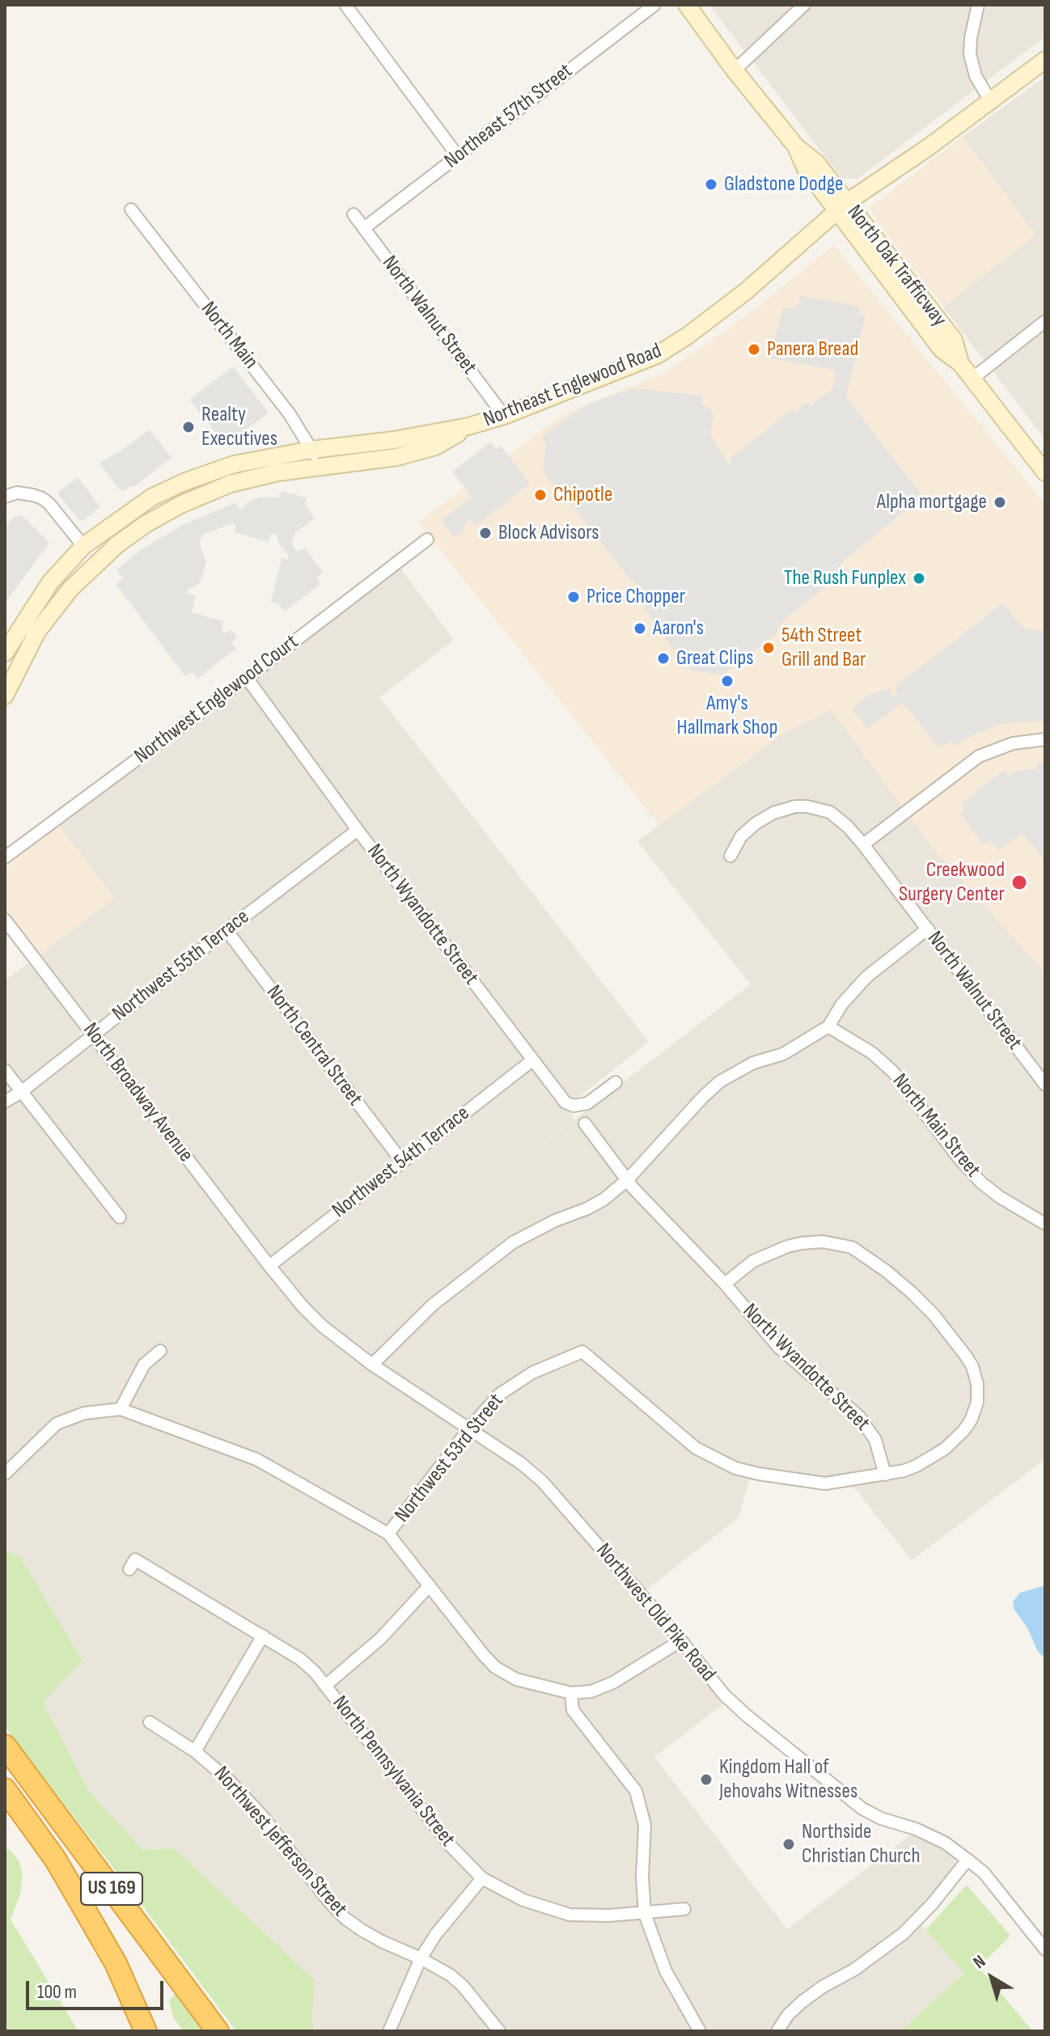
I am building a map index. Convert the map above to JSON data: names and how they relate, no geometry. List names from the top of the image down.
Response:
{
  "streets": {
    "highway": ["US 169"],
    "main road": ["North Oak Trafficway", "Northeast Englewood Road"],
    "street": [
      "Northeast 57th Street",
      "North Walnut Street",
      "North Main",
      "Northwest Englewood Court",
      "North Wyandotte Street",
      "Northwest 55th Terrace",
      "North Central Street",
      "North Broadway Avenue",
      "North Main Street",
      "Northwest 54th Terrace",
      "Northwest 53rd Street",
      "Northwest Old Pike Road",
      "North Pennsylvania Street",
      "Northwest Jefferson Street"
    ]
  },
  "crossings": [
    ["Northeast 57th Street", "North Walnut Street"],
    ["North Oak Trafficway", "Northeast Englewood Road"],
    ["North Walnut Street", "Northeast Englewood Road"],
    ["North Main", "Northeast Englewood Road"],
    ["Northwest Englewood Court", "North Wyandotte Street"],
    ["North Wyandotte Street", "Northwest 55th Terrace"],
    ["North Wyandotte Street", "Northwest 54th Terrace"],
    ["North Wyandotte Street", "Northwest 53rd Street"],
    ["Northwest 55th Terrace", "North Central Street"],
    ["Northwest 55th Terrace", "North Broadway Avenue"],
    ["North Central Street", "Northwest 54th Terrace"],
    ["North Broadway Avenue", "Northwest 54th Terrace"],
    ["North Broadway Avenue", "Northwest Old Pike Road"],
    ["Northwest 54th Terrace", "Northwest Old Pike Road"],
    ["Northwest 53rd Street", "Northwest Old Pike Road"]
  ],
  "places": [
    "Gladstone Dodge",
    "Panera Bread",
    "Realty Executives",
    "Chipotle",
    "Alpha mortgage",
    "Block Advisors",
    "The Rush Funplex",
    "Price Chopper",
    "Aaron's",
    "54th Street Grill and Bar",
    "Great Clips",
    "Amy's Hallmark Shop",
    "Creekwood Surgery Center",
    "Kingdom Hall of Jehovahs Witnesses",
    "Northside Christian Church"
  ],
  "scale_bar": "100 m",
  "north": "top left"
}
